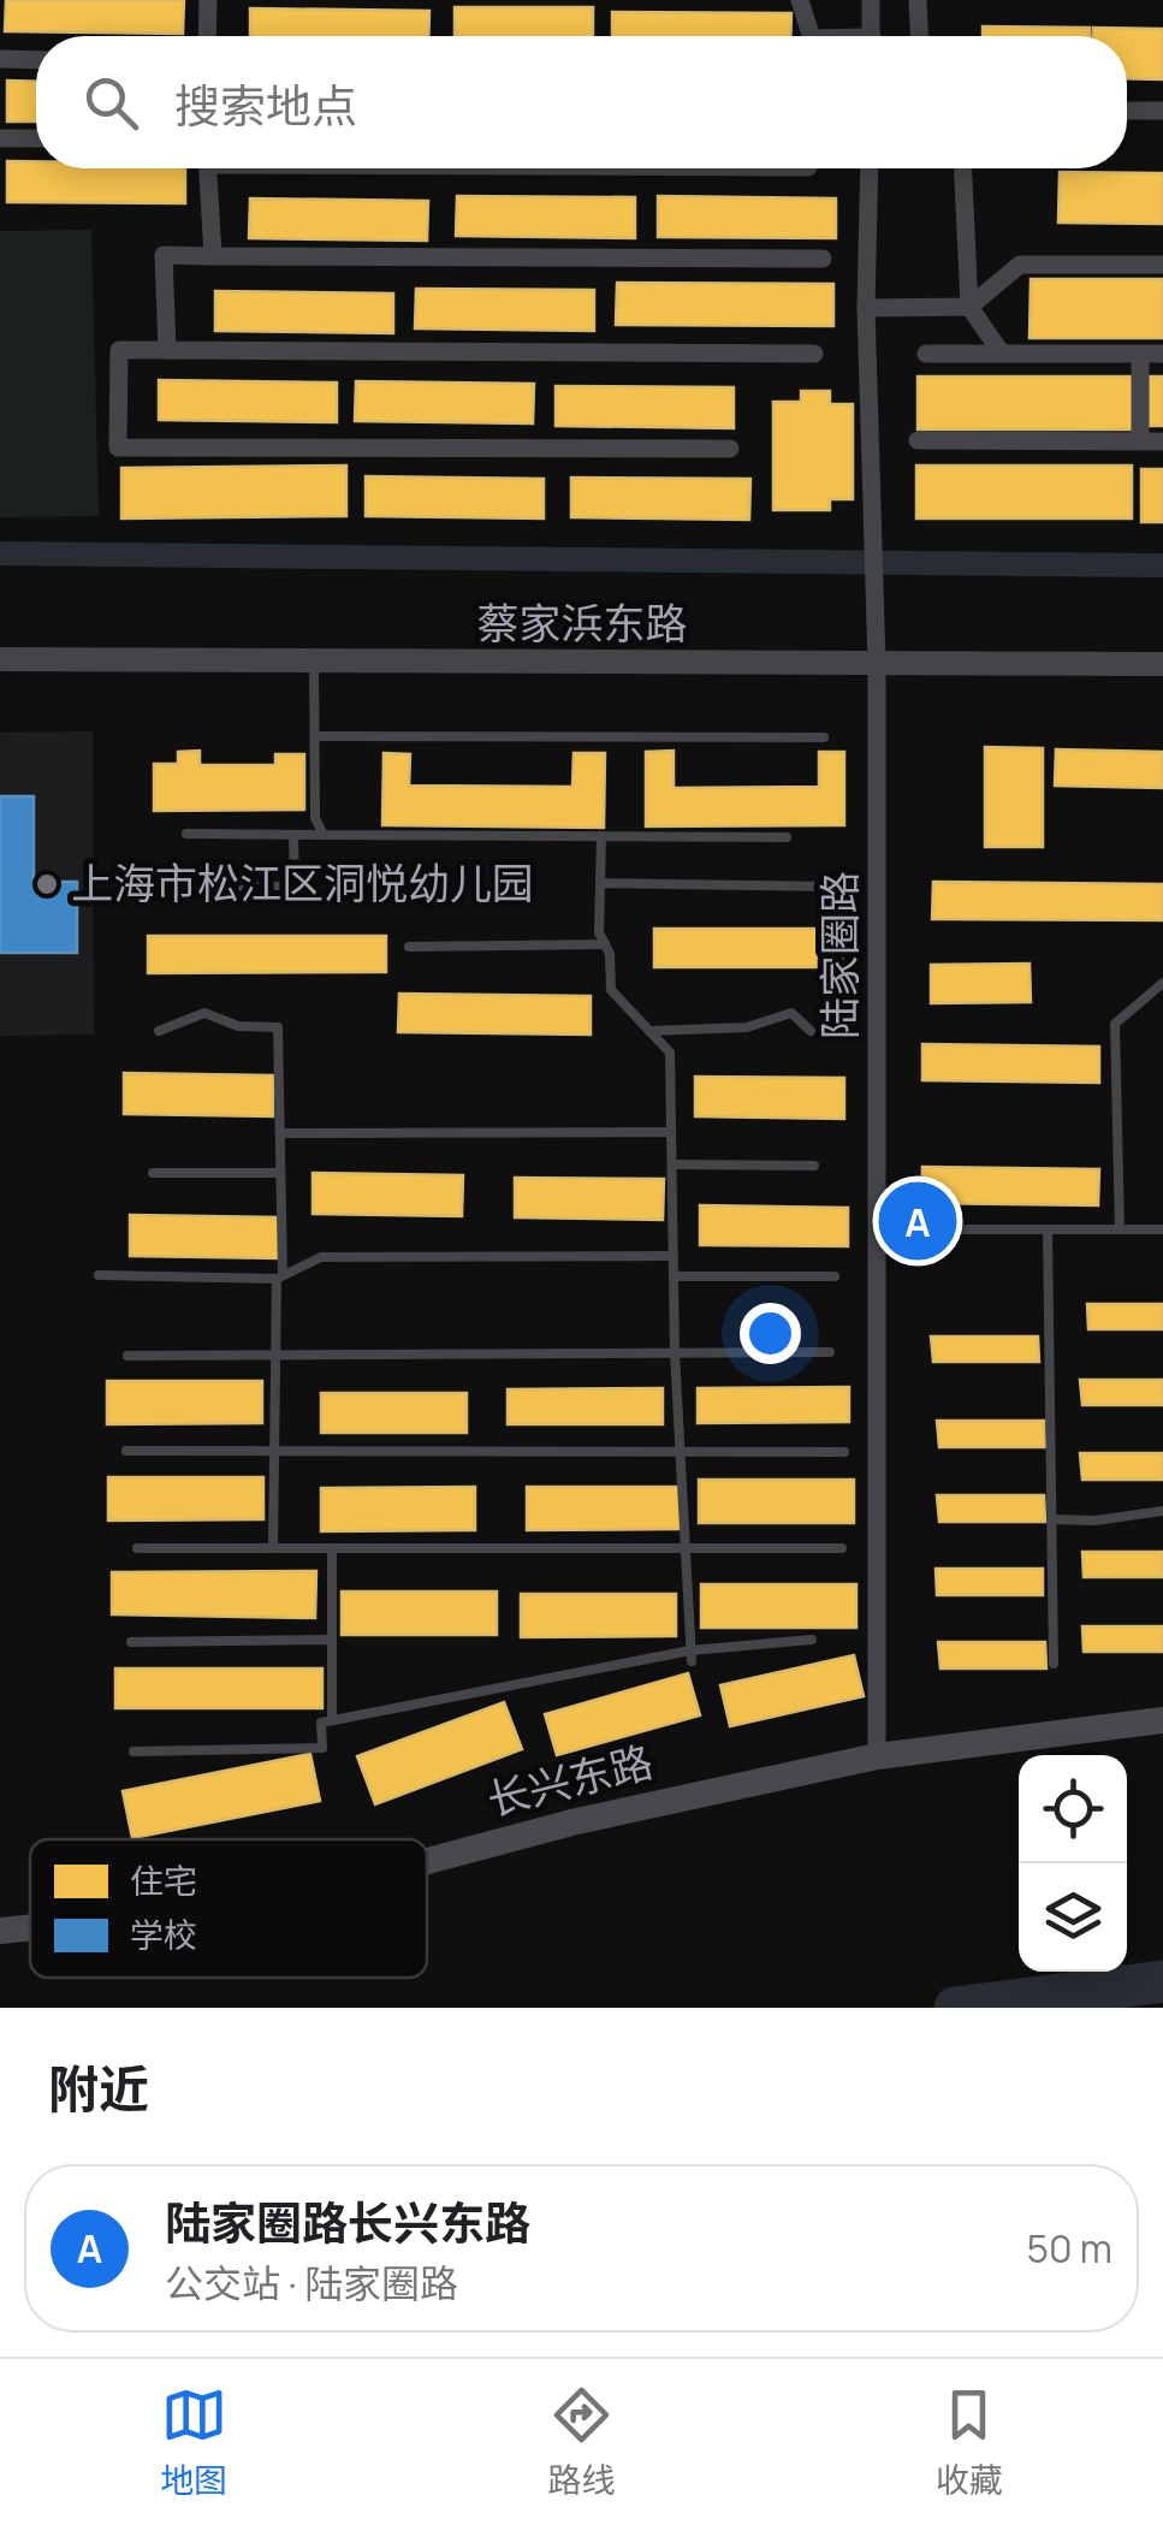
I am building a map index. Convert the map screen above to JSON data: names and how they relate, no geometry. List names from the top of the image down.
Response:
{
  "streets": {
    "main road": ["长兴东路"],
    "street": ["蔡家浜东路", "陆家圈路"]
  },
  "crossings": [
    ["蔡家浜东路", "陆家圈路"],
    ["陆家圈路", "长兴东路"]
  ],
  "places": ["上海市松江区洞悦幼儿园"],
  "legend": ["住宅", "学校"],
  "page": {
    "search": "搜索地点",
    "pins": "A",
    "heading": "附近",
    "list": [
      {
        "mark": "A",
        "name": "陆家圈路长兴东路",
        "note": "公交站 · 陆家圈路",
        "value": "50 m"
      }
    ],
    "nav": ["地图", "路线", "收藏"]
  }
}
